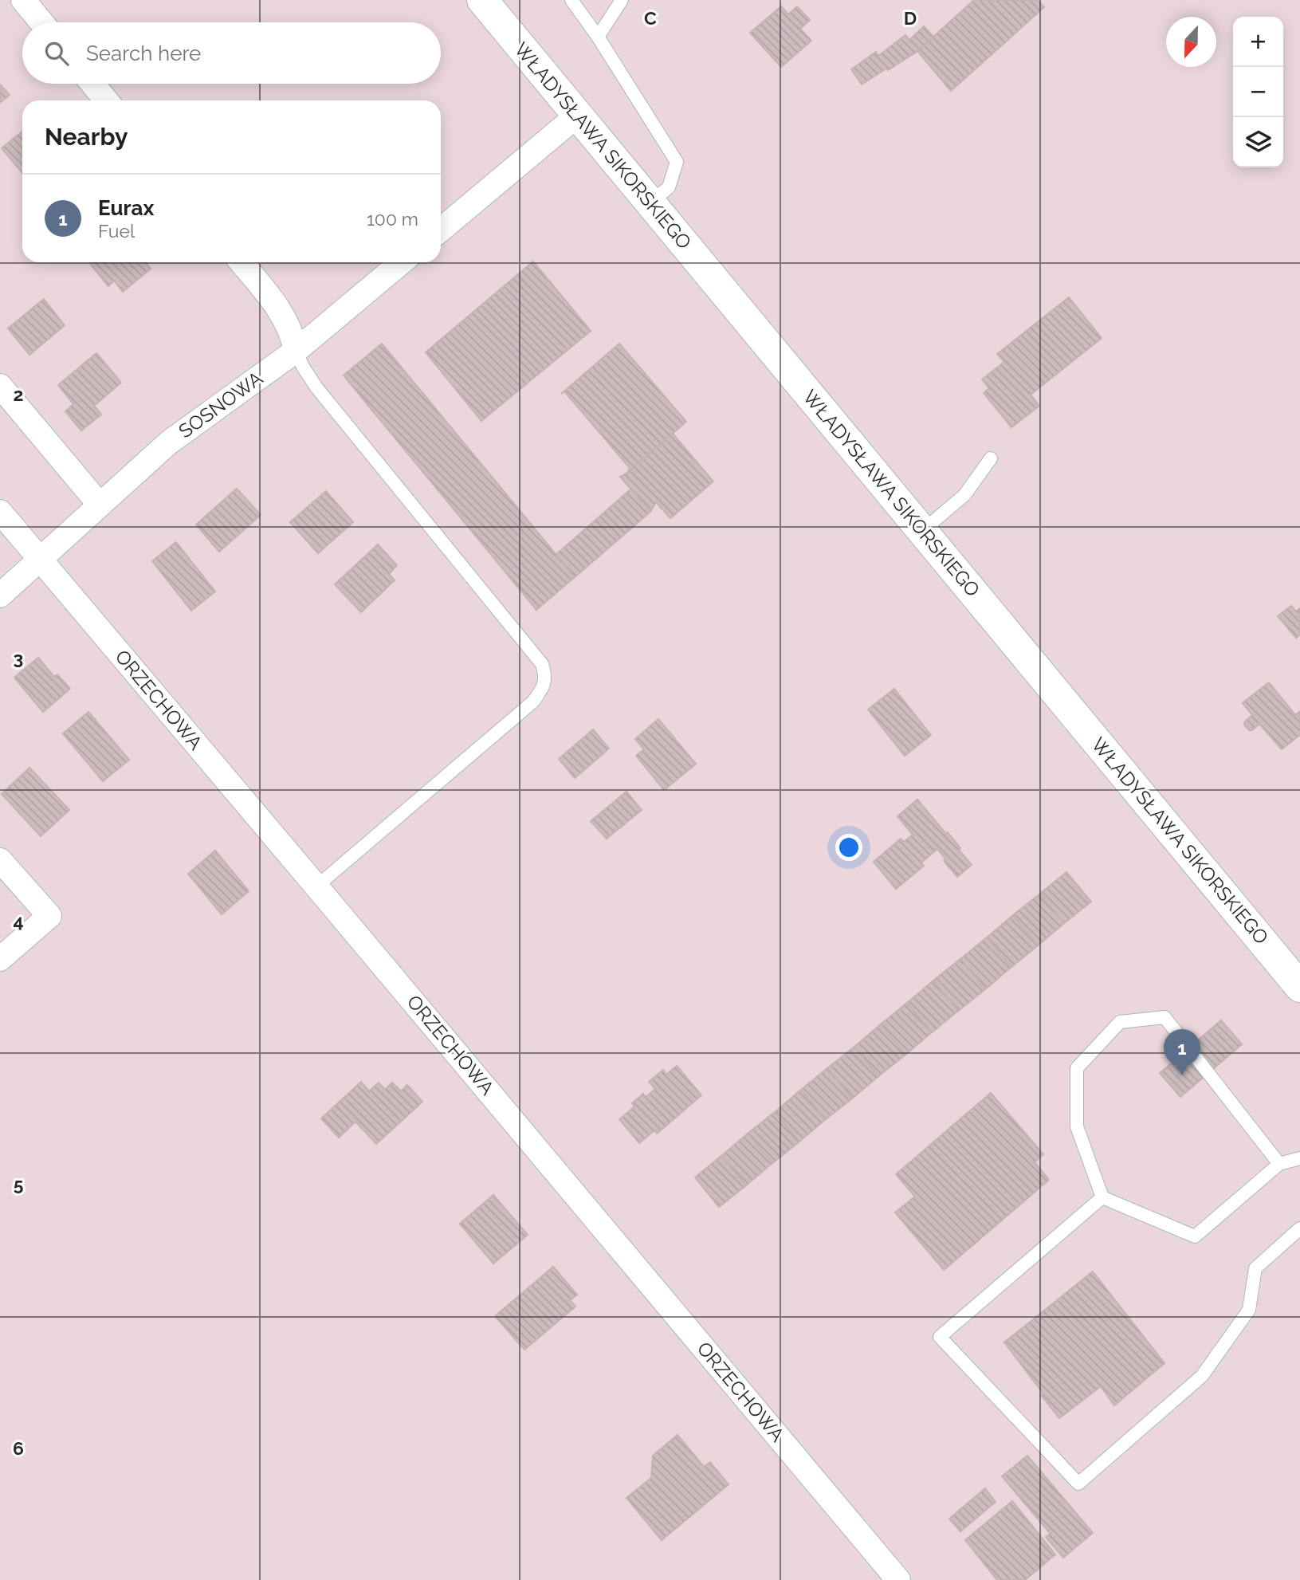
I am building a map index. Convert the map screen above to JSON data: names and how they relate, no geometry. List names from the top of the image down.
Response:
{
  "streets": {
    "main road": ["WŁADYSŁAWA SIKORSKIEGO"],
    "street": ["SOSNOWA", "ORZECHOWA"]
  },
  "crossings": [
    ["SOSNOWA", "ORZECHOWA"]
  ],
  "north": "bottom",
  "page": {
    "map_buttons": ["+", "−"],
    "search": "Search here",
    "heading": "Nearby",
    "list": [
      {
        "mark": "1",
        "name": "Eurax",
        "note": "Fuel",
        "value": "100 m"
      }
    ],
    "pins": "1"
  },
  "grid": {
    "columns": ["C", "D"],
    "rows": [
      "2",
      "3",
      "4",
      "5",
      "6"
    ]
  }
}
